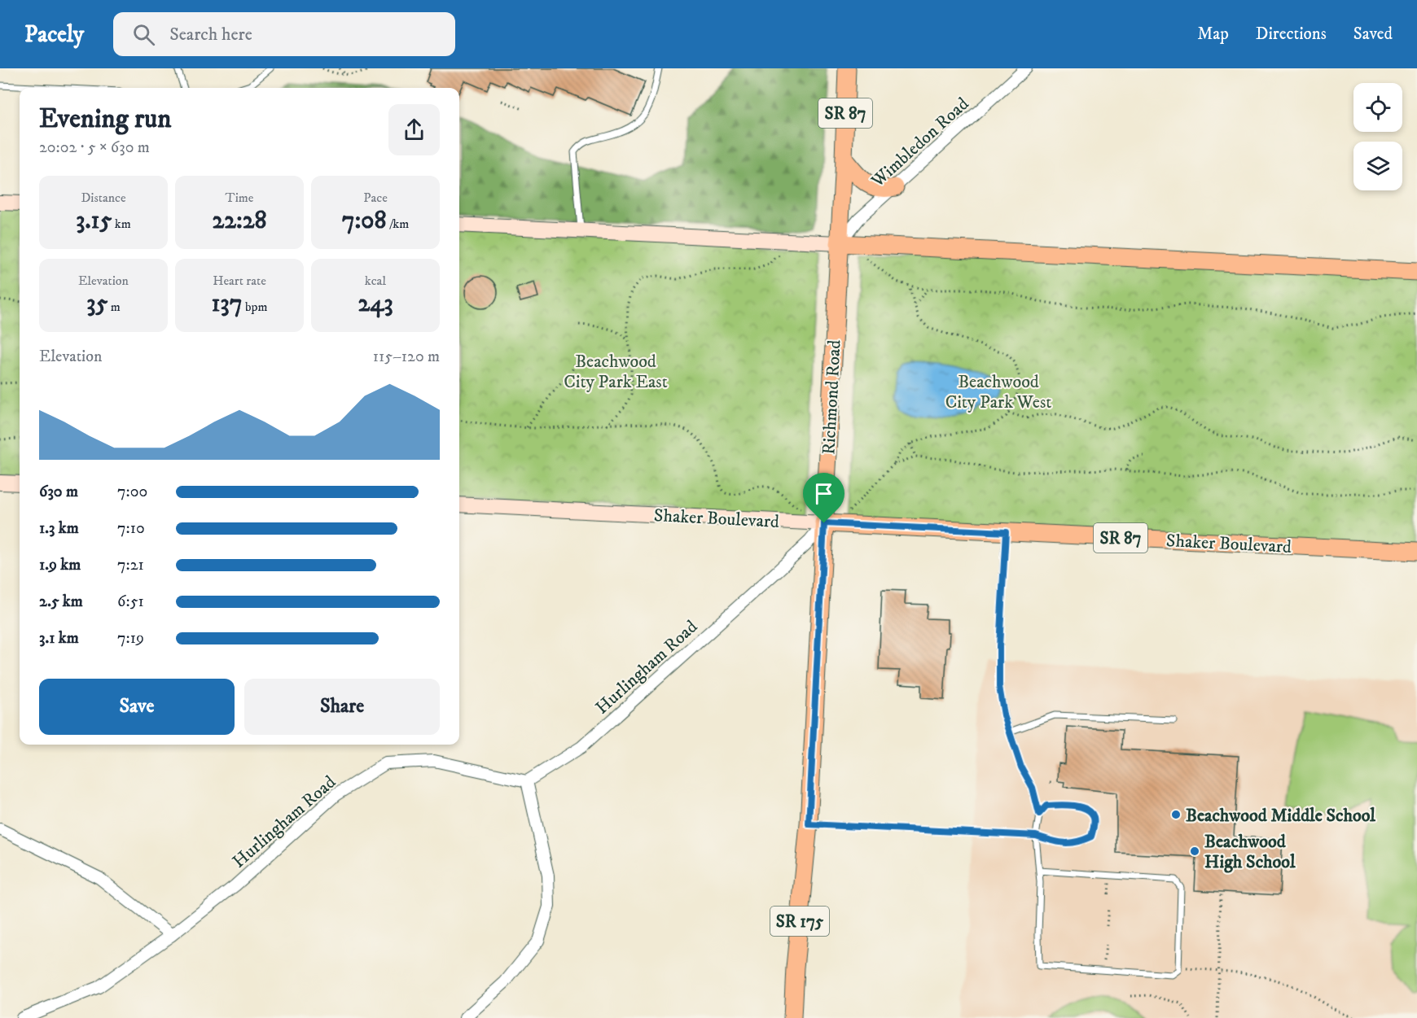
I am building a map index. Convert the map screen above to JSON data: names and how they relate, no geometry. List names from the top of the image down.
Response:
{
  "streets": {
    "main road": [
      "SR 87",
      "Richmond Road",
      "Shaker Boulevard",
      "SR 175"
    ],
    "street": ["Wimbledon Road", "Hurlingham Road"]
  },
  "crossings": [
    ["Wimbledon Road", "Richmond Road"],
    ["Richmond Road", "Shaker Boulevard"],
    ["Richmond Road", "Hurlingham Road"],
    ["Shaker Boulevard", "Hurlingham Road"]
  ],
  "parks": ["Beachwood City Park East", "Beachwood City Park West"],
  "places": ["Beachwood Middle School", "Beachwood High School"],
  "page": {
    "header": "Pacely",
    "search": "Search here",
    "nav": ["Map", "Directions", "Saved"],
    "heading": ["Evening run", "20:02 · 5 × 630 m"],
    "stats": [
      ["Distance", "3.15 km"],
      ["Time", "22:28"],
      ["Pace", "7:08 /km"],
      ["Elevation", "35 m"],
      ["Heart rate", "137 bpm"],
      ["kcal", "243"]
    ],
    "chart": ["Elevation", "115–120 m"],
    "list": [
      {
        "name": "630 m",
        "note": "7:00"
      },
      {
        "name": "1.3 km",
        "note": "7:10"
      },
      {
        "name": "1.9 km",
        "note": "7:21"
      },
      {
        "name": "2.5 km",
        "note": "6:51"
      },
      {
        "name": "3.1 km",
        "note": "7:19"
      }
    ],
    "buttons": ["Save", "Share"]
  }
}
